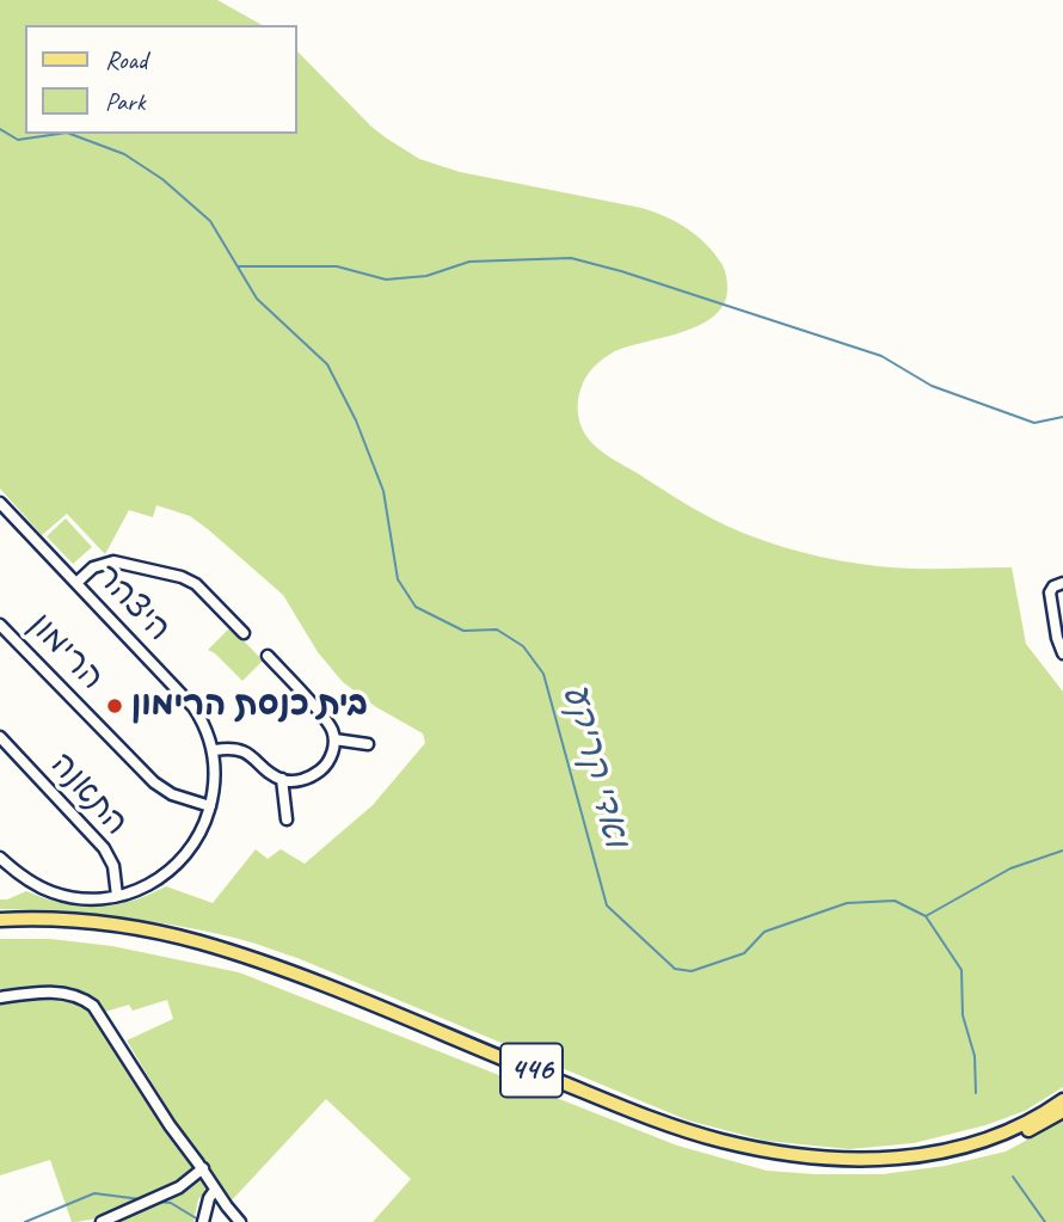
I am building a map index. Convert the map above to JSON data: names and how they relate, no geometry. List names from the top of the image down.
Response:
{
  "streets": {
    "main road": ["446"],
    "street": ["היצהר", "הרימון", "התאנה"]
  },
  "water": ["ואדי קריקע"],
  "places": ["בית כנסת הרימון"],
  "legend": ["Road", "Park"]
}
